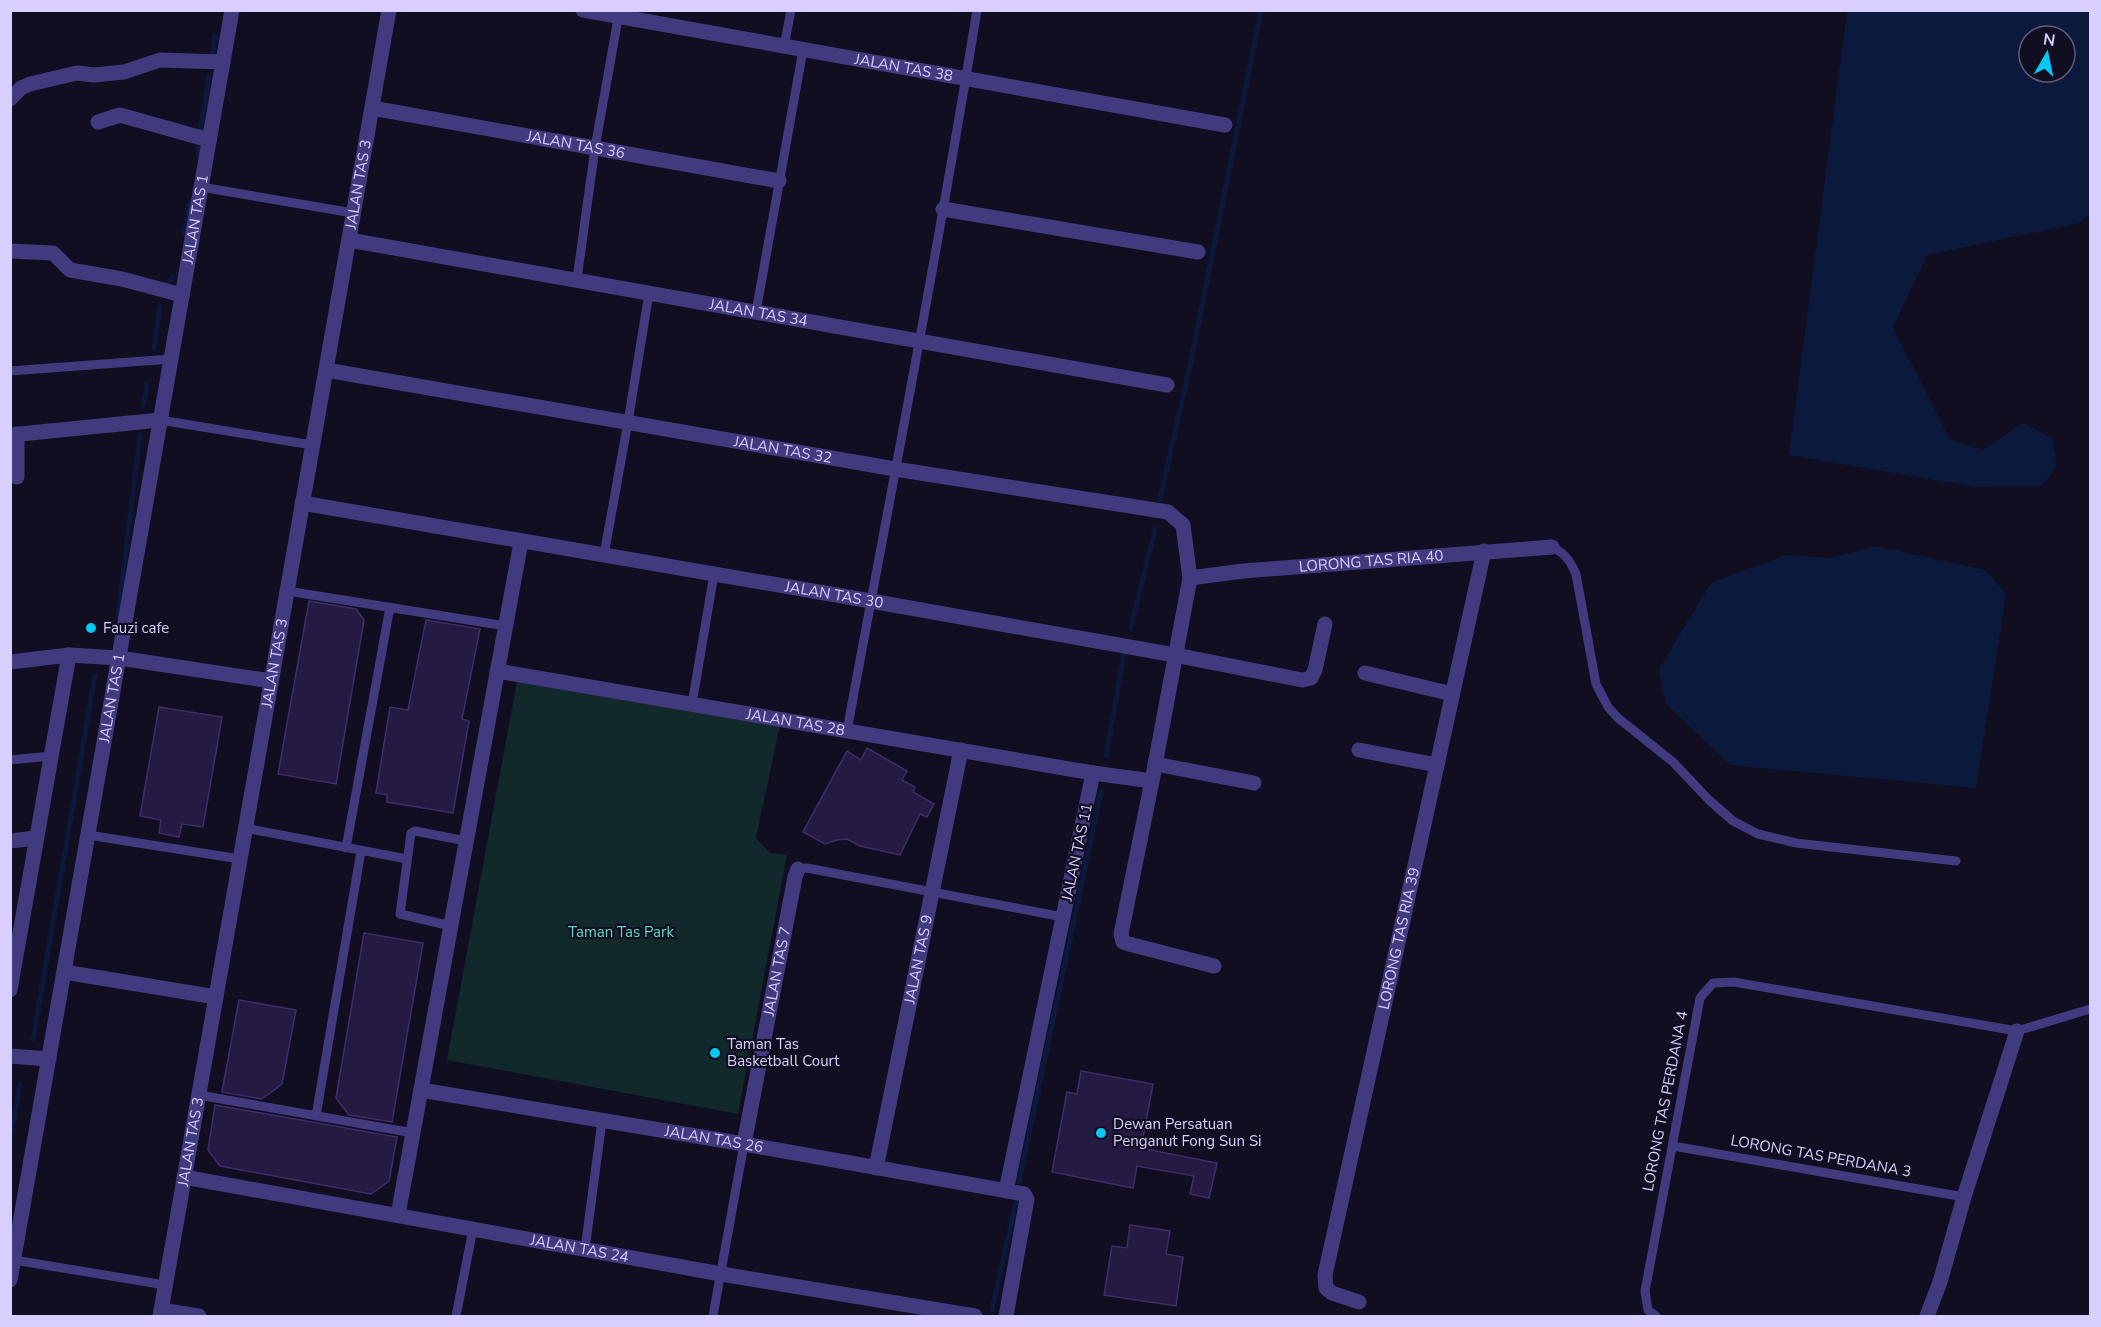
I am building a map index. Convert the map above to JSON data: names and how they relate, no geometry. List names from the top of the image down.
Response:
{
  "streets": {
    "street": [
      "JALAN TAS 38",
      "JALAN TAS 36",
      "JALAN TAS 3",
      "JALAN TAS 1",
      "JALAN TAS 34",
      "JALAN TAS 32",
      "LORONG TAS RIA 40",
      "JALAN TAS 30",
      "JALAN TAS 28",
      "JALAN TAS 11",
      "LORONG TAS RIA 39",
      "JALAN TAS 9",
      "JALAN TAS 7",
      "JALAN TAS 26",
      "JALAN TAS 24"
    ],
    "lane": ["LORONG TAS PERDANA 4", "LORONG TAS PERDANA 3"]
  },
  "crossings": [
    ["JALAN TAS 36", "JALAN TAS 3"],
    ["JALAN TAS 3", "JALAN TAS 34"],
    ["JALAN TAS 3", "JALAN TAS 32"],
    ["JALAN TAS 3", "JALAN TAS 30"],
    ["JALAN TAS 3", "JALAN TAS 24"],
    ["JALAN TAS 32", "LORONG TAS RIA 40"],
    ["LORONG TAS RIA 40", "LORONG TAS RIA 39"],
    ["JALAN TAS 28", "JALAN TAS 11"],
    ["JALAN TAS 28", "JALAN TAS 9"],
    ["JALAN TAS 11", "JALAN TAS 26"],
    ["JALAN TAS 9", "JALAN TAS 26"],
    ["JALAN TAS 7", "JALAN TAS 26"],
    ["LORONG TAS PERDANA 4", "LORONG TAS PERDANA 3"]
  ],
  "parks": ["Taman Tas Park"],
  "places": ["Fauzi cafe", "Taman Tas Basketball Court", "Dewan Persatuan Penganut Fong Sun Si"],
  "north": "top"
}
